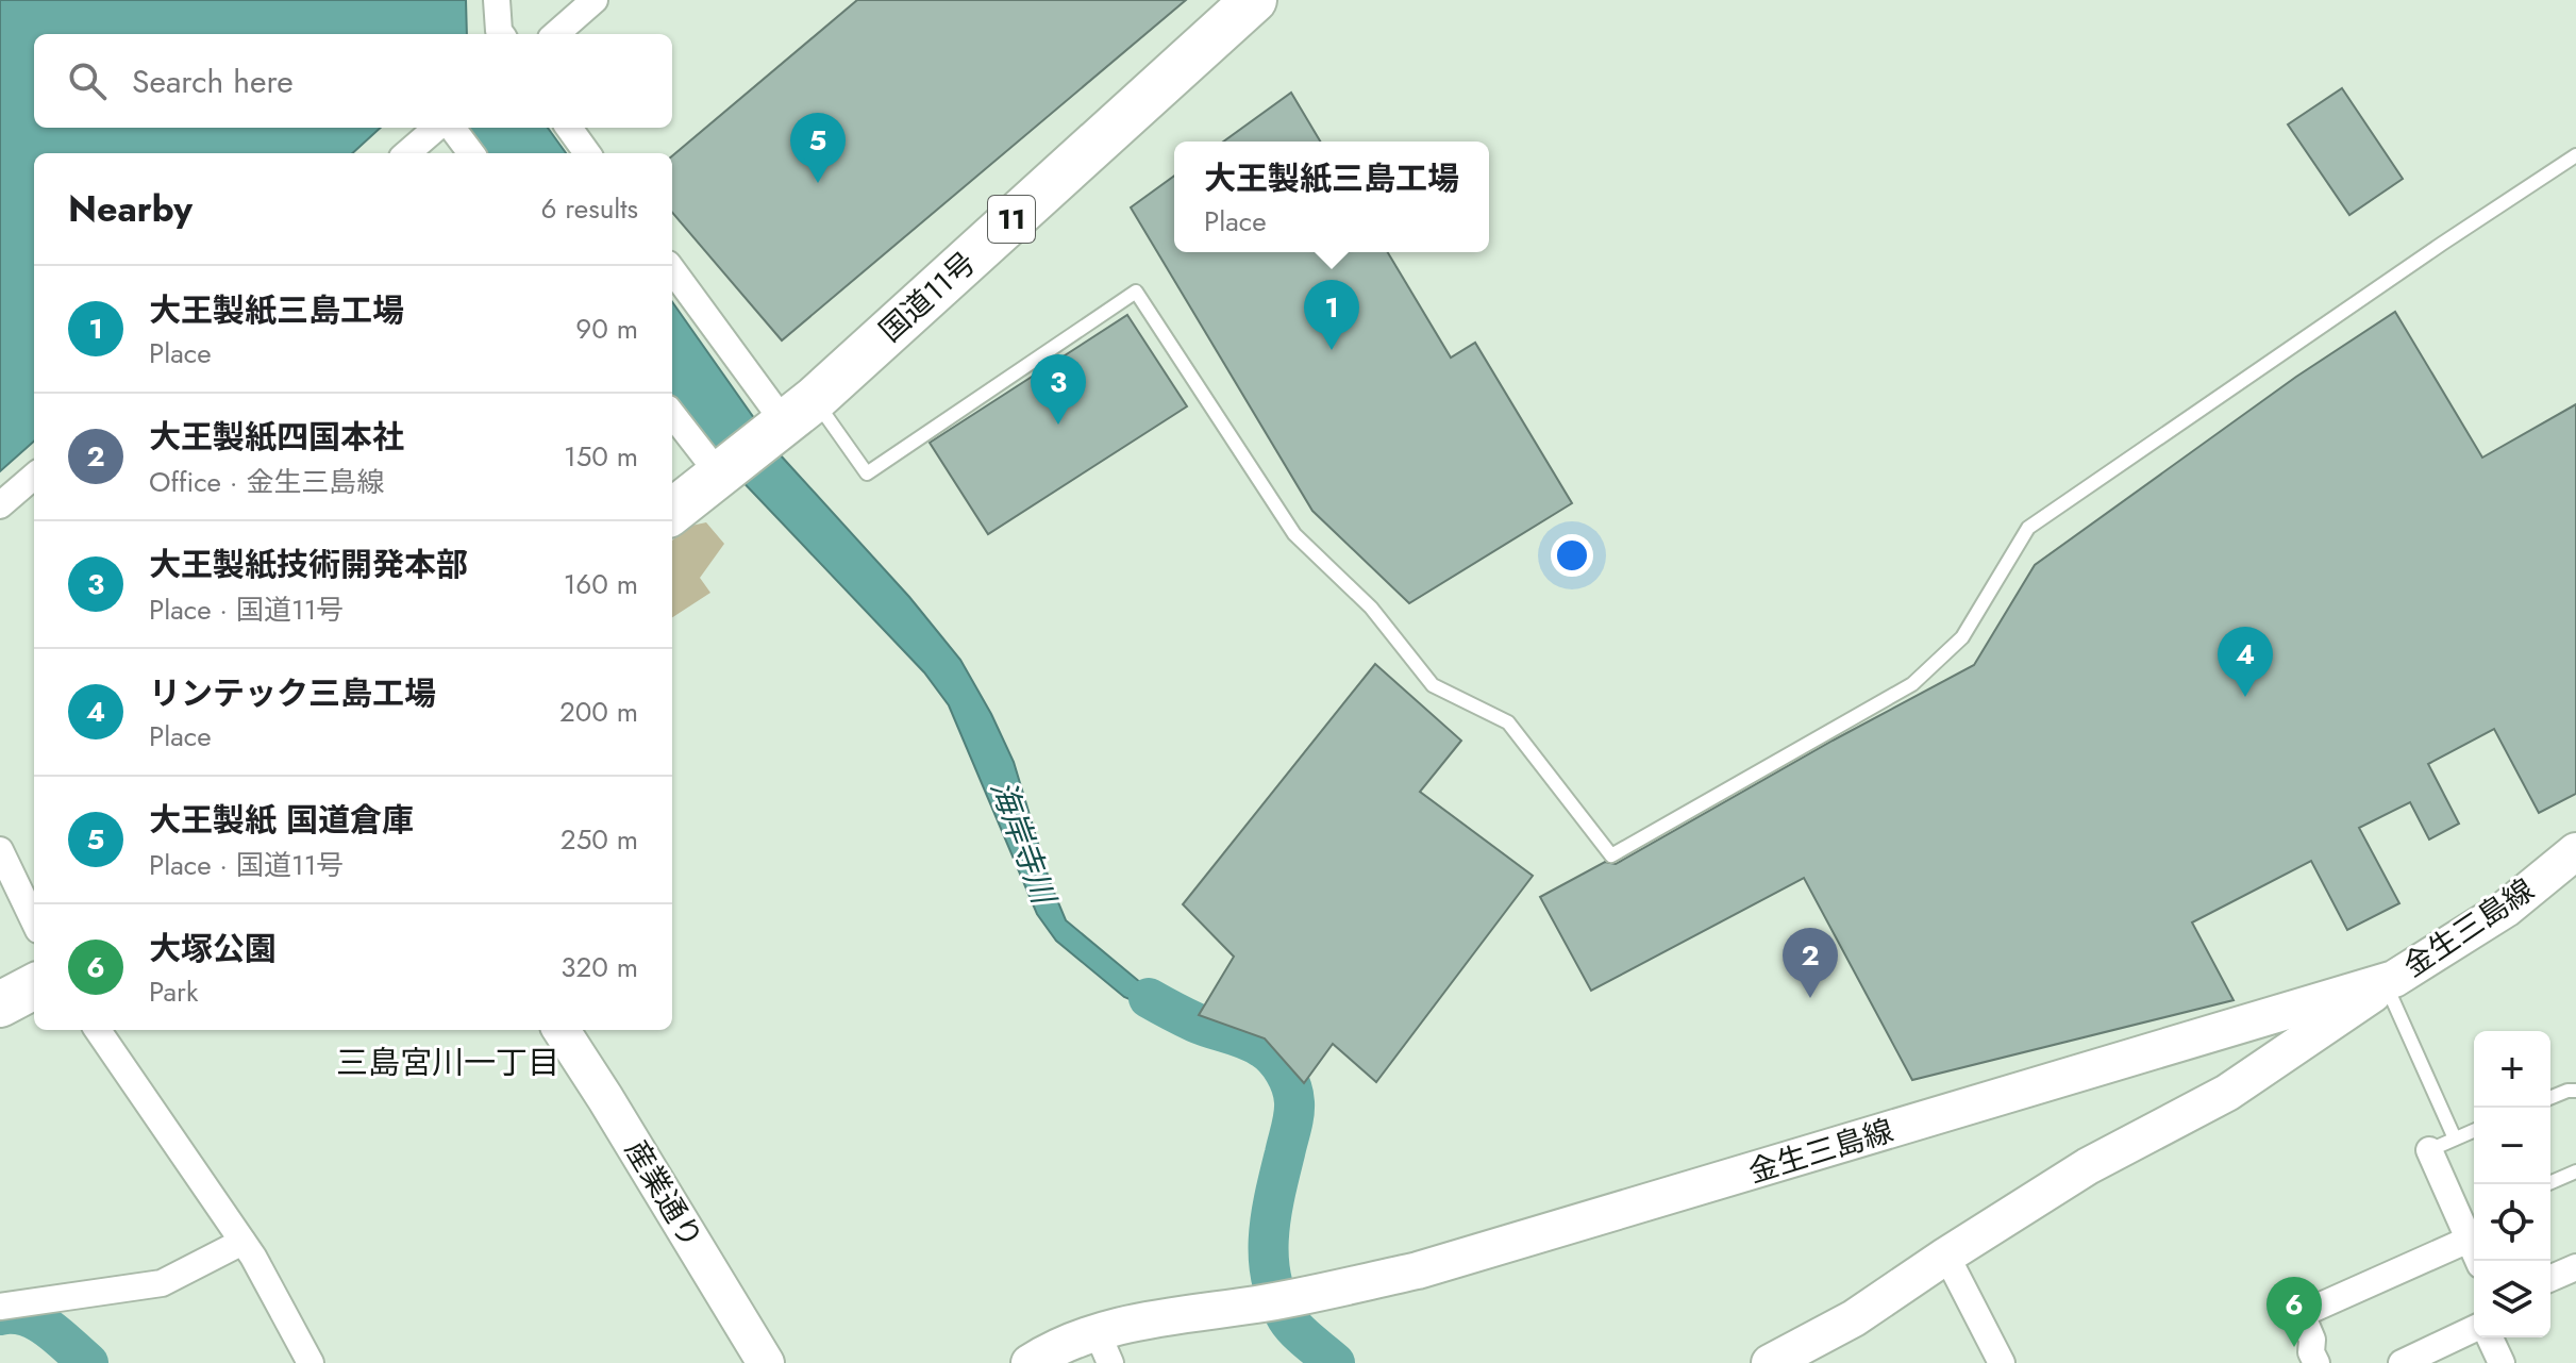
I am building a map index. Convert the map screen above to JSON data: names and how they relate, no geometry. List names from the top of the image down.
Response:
{
  "streets": {
    "highway": ["11", "国道11号"],
    "main road": ["金生三島線", "産業通り"]
  },
  "districts": ["三島宮川一丁目"],
  "water": ["海岸寺川"],
  "page": {
    "search": "Search here",
    "pins": [
      "5",
      "1",
      "3",
      "4",
      "2",
      "6"
    ],
    "popup": ["大王製紙三島工場", "Place"],
    "heading": ["Nearby", "6 results"],
    "list": [
      {
        "mark": "1",
        "name": "大王製紙三島工場",
        "note": "Place",
        "value": "90 m"
      },
      {
        "mark": "2",
        "name": "大王製紙四国本社",
        "note": "Office · 金生三島線",
        "value": "150 m"
      },
      {
        "mark": "3",
        "name": "大王製紙技術開発本部",
        "note": "Place · 国道11号",
        "value": "160 m"
      },
      {
        "mark": "4",
        "name": "リンテック三島工場",
        "note": "Place",
        "value": "200 m"
      },
      {
        "mark": "5",
        "name": "大王製紙 国道倉庫",
        "note": "Place · 国道11号",
        "value": "250 m"
      },
      {
        "mark": "6",
        "name": "大塚公園",
        "note": "Park",
        "value": "320 m"
      }
    ],
    "map_buttons": ["+", "−"]
  }
}
